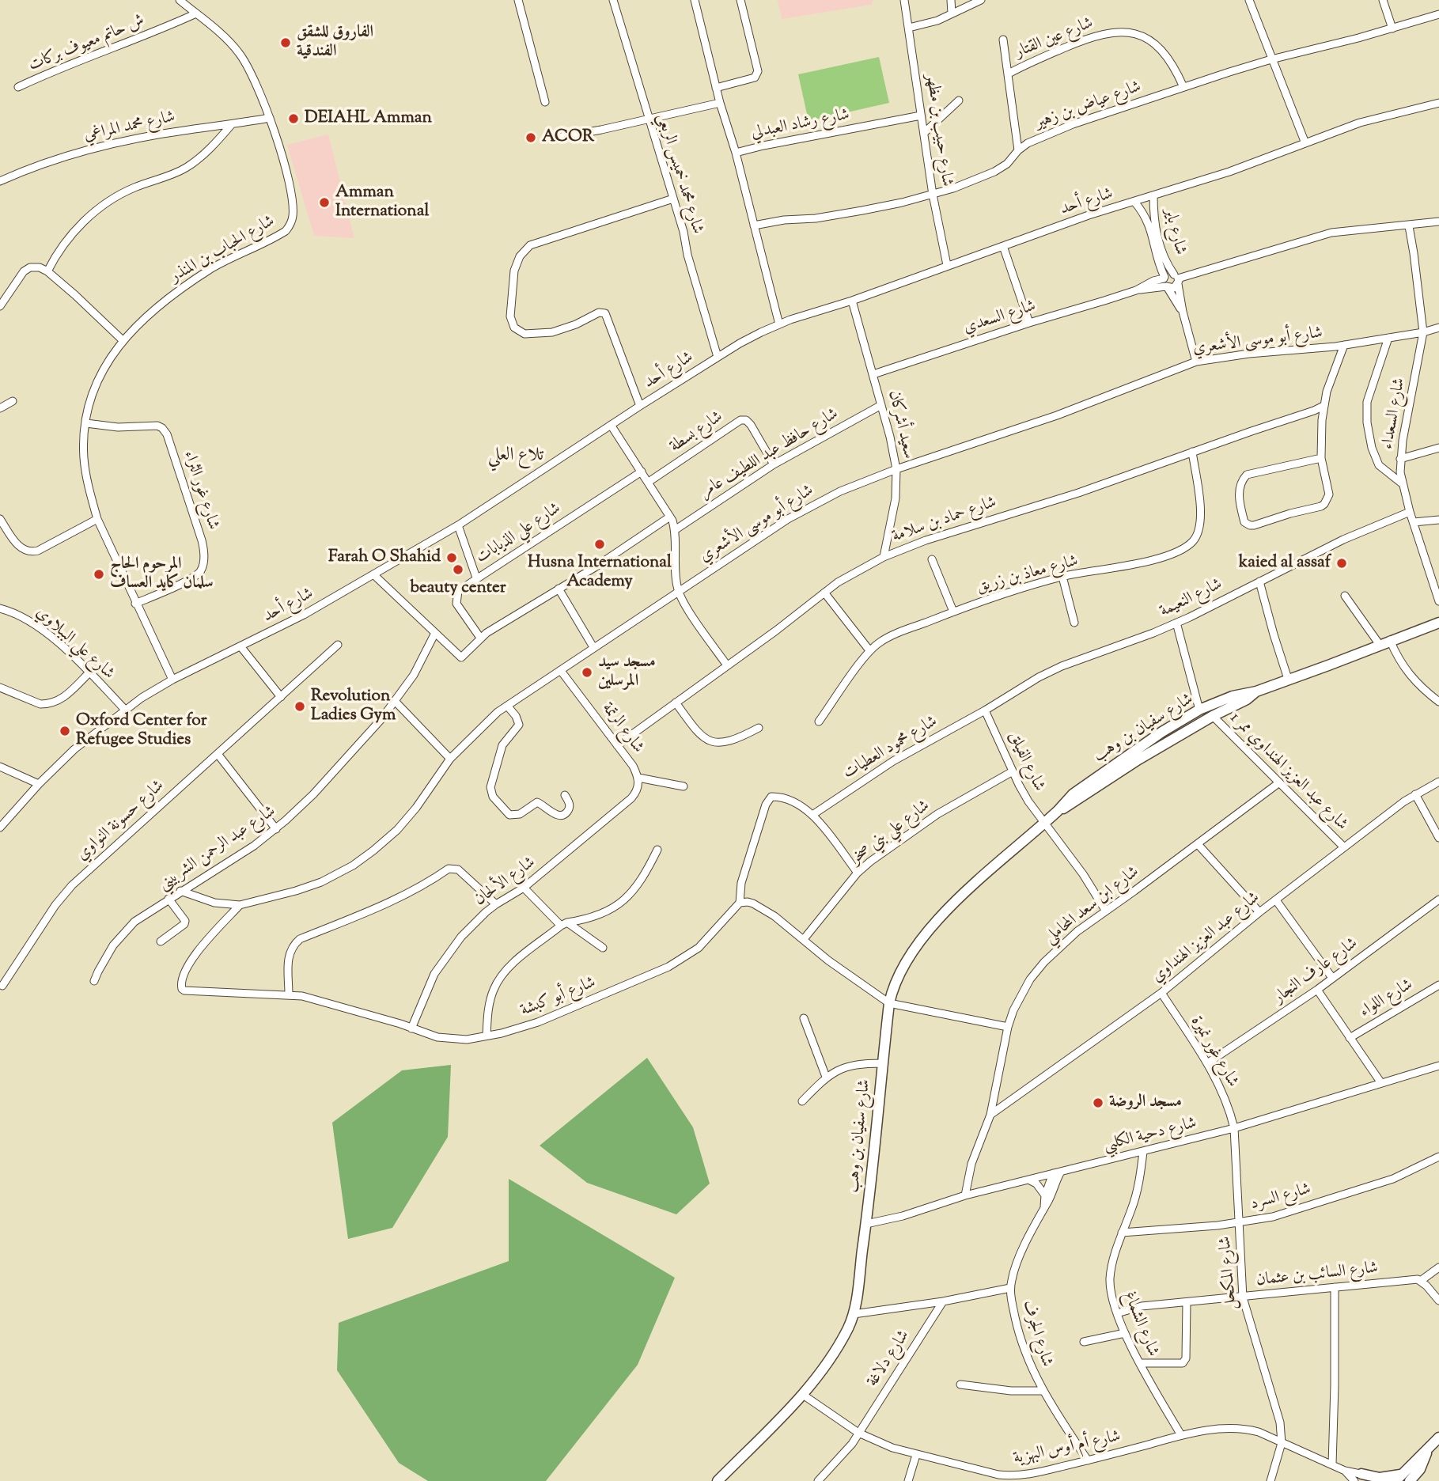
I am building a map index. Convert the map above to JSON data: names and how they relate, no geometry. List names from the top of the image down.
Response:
{
  "streets": {
    "street": [
      "شارع عين القتار",
      "ش حاتم معيوف بركات",
      "شارع عياض بن زهير",
      "شارع رشاد العبدلي",
      "شارع محمد المراغي",
      "شارع حبيب بن مظهر",
      "شارع محمد خميس الربعي",
      "شارع أحد",
      "شارع باير",
      "شارع الحباب بن المنذر",
      "شارع السعدي",
      "شارع أبو موسى الأشعري",
      "شارع السعداء",
      "سعيد أشركان",
      "شارع بسطة",
      "شارع حافظ عبد اللطيف عامر",
      "شارع غور الثراء",
      "شارع حماد بن سلامة",
      "شارع علي الذيابات",
      "شارع معاذ بن زريق",
      "شارع النعيمة",
      "شارع علي الببلاوي",
      "شارع الرتمة",
      "شارع سفيان بن وهب",
      "شارع محمود العطيات",
      "شارع الفيلق",
      "شارع عبد العزيز الهنداوي ممر 1",
      "شارع حسونة النواوي",
      "شارع علي بني صخر",
      "شارع عبد الرحمن الشربيني",
      "شارع الألحان",
      "شارع ابن سعد المحاملي",
      "شارع عبد العزيز الهنداوي",
      "شارع عارف النجار",
      "شارع أبو كبشة",
      "شارع اللواء",
      "شارع غور نميرة",
      "شارع دحية الكلبي",
      "شارع السرد",
      "شارع المكحل",
      "شارع السائب بن عثمان",
      "شارع الشماغ",
      "شارع الجرف",
      "شارع دلاغة",
      "شارع أم أوس البهزية"
    ]
  },
  "crossings": [
    ["شارع عين القتار", "شارع عياض بن زهير"],
    ["ش حاتم معيوف بركات", "شارع الحباب بن المنذر"],
    ["شارع عياض بن زهير", "شارع حبيب بن مظهر"],
    ["شارع رشاد العبدلي", "شارع حبيب بن مظهر"],
    ["شارع محمد المراغي", "شارع الحباب بن المنذر"],
    ["شارع حبيب بن مظهر", "شارع أحد"],
    ["شارع محمد خميس الربعي", "شارع أحد"],
    ["شارع أحد", "شارع باير"],
    ["شارع أحد", "شارع الحباب بن المنذر"],
    ["شارع أحد", "سعيد أشركان"],
    ["شارع أحد", "شارع علي الببلاوي"],
    ["شارع باير", "شارع السعدي"],
    ["شارع باير", "شارع أبو موسى الأشعري"],
    ["شارع الحباب بن المنذر", "شارع غور الثراء"],
    ["شارع السعدي", "سعيد أشركان"],
    ["شارع أبو موسى الأشعري", "شارع السعداء"],
    ["شارع أبو موسى الأشعري", "سعيد أشركان"],
    ["شارع أبو موسى الأشعري", "شارع الرتمة"],
    ["شارع أبو موسى الأشعري", "شارع عبد الرحمن الشربيني"],
    ["شارع أبو موسى الأشعري", "شارع أبو كبشة"],
    ["شارع السعداء", "شارع النعيمة"],
    ["سعيد أشركان", "شارع حافظ عبد اللطيف عامر"],
    ["سعيد أشركان", "شارع حماد بن سلامة"],
    ["شارع بسطة", "شارع حافظ عبد اللطيف عامر"],
    ["شارع حماد بن سلامة", "شارع معاذ بن زريق"],
    ["شارع حماد بن سلامة", "شارع الرتمة"],
    ["شارع النعيمة", "شارع محمود العطيات"],
    ["شارع النعيمة", "شارع الفيلق"],
    ["شارع الرتمة", "شارع الألحان"],
    ["شارع سفيان بن وهب", "شارع الفيلق"],
    ["شارع سفيان بن وهب", "شارع عبد العزيز الهنداوي ممر 1"],
    ["شارع سفيان بن وهب", "شارع دحية الكلبي"],
    ["شارع سفيان بن وهب", "شارع دلاغة"],
    ["شارع سفيان بن وهب", "شارع أم أوس البهزية"],
    ["شارع محمود العطيات", "شارع الفيلق"],
    ["شارع الفيلق", "شارع علي بني صخر"],
    ["شارع الفيلق", "شارع ابن سعد المحاملي"],
    ["شارع عبد العزيز الهنداوي ممر 1", "شارع ابن سعد المحاملي"],
    ["شارع عبد العزيز الهنداوي ممر 1", "شارع عبد العزيز الهنداوي"],
    ["شارع الألحان", "شارع أبو كبشة"],
    ["شارع ابن سعد المحاملي", "شارع عبد العزيز الهنداوي"],
    ["شارع ابن سعد المحاملي", "شارع دحية الكلبي"],
    ["شارع عبد العزيز الهنداوي", "شارع غور نميرة"],
    ["شارع عارف النجار", "شارع اللواء"],
    ["شارع عارف النجار", "شارع غور نميرة"],
    ["شارع اللواء", "شارع دحية الكلبي"],
    ["شارع غور نميرة", "شارع دحية الكلبي"],
    ["شارع غور نميرة", "شارع المكحل"],
    ["شارع دحية الكلبي", "شارع المكحل"],
    ["شارع دحية الكلبي", "شارع الشماغ"],
    ["شارع دحية الكلبي", "شارع الجرف"],
    ["شارع السرد", "شارع المكحل"],
    ["شارع السرد", "شارع الشماغ"],
    ["شارع المكحل", "شارع السائب بن عثمان"],
    ["شارع المكحل", "شارع أم أوس البهزية"],
    ["شارع السائب بن عثمان", "شارع الشماغ"],
    ["شارع الشماغ", "شارع أم أوس البهزية"],
    ["شارع الجرف", "شارع دلاغة"],
    ["شارع الجرف", "شارع أم أوس البهزية"],
    ["شارع دلاغة", "شارع أم أوس البهزية"]
  ],
  "districts": ["تلاع العلي"],
  "places": [
    "الفاروق للشقق الفندقية",
    "DEIAHL Amman",
    "ACOR",
    "Amman International",
    "Husna International Academy",
    "Farah O Shahid",
    "kaied al assaf",
    "beauty center",
    "المرحوم الحاج سلمان كايد العساف",
    "مسجد سيد المرسلين",
    "Revolution Ladies Gym",
    "Oxford Center for Refugee Studies",
    "مسجد الروضة"
  ]
}
